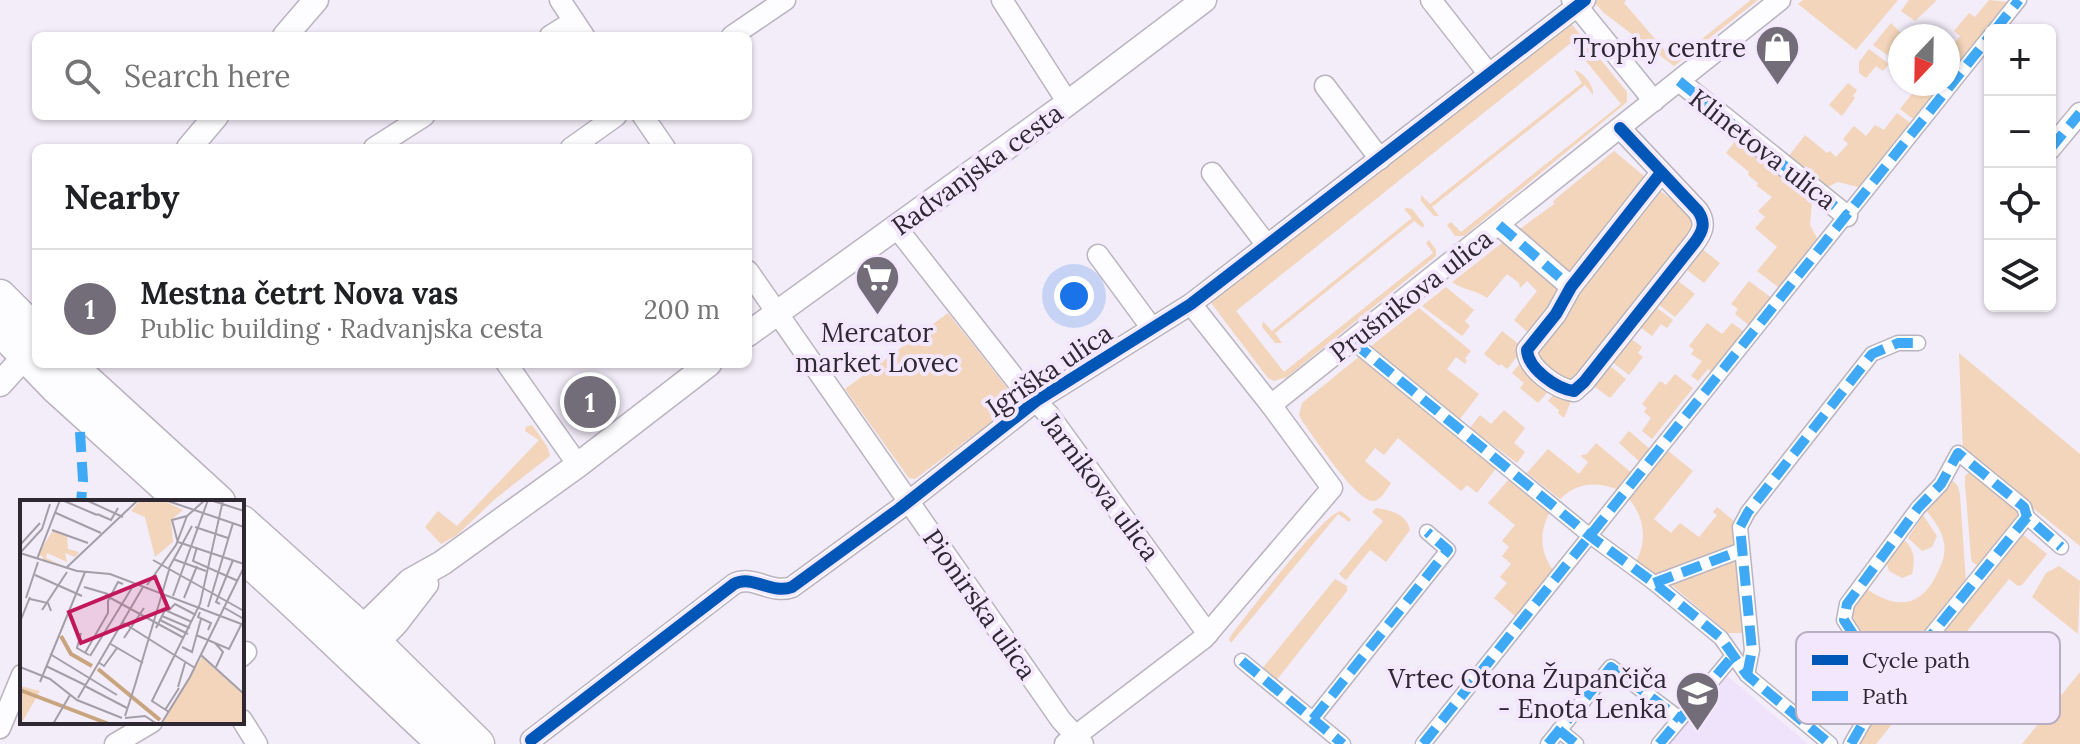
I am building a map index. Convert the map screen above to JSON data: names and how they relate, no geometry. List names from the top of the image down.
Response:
{
  "streets": {
    "street": [
      "Klinetova ulica",
      "Radvanjska cesta",
      "Prušnikova ulica",
      "Igriška ulica",
      "Jarnikova ulica",
      "Pionirska ulica"
    ]
  },
  "crossings": [
    ["Klinetova ulica", "Prušnikova ulica"],
    ["Klinetova ulica", "Igriška ulica"],
    ["Radvanjska cesta", "Jarnikova ulica"],
    ["Radvanjska cesta", "Pionirska ulica"],
    ["Igriška ulica", "Jarnikova ulica"],
    ["Igriška ulica", "Pionirska ulica"]
  ],
  "places": {
    "shop": ["Trophy centre"],
    "supermarket": ["Mercator market Lovec"],
    "school or university": ["Vrtec Otona Župančiča - Enota Lenka"]
  },
  "legend": ["Cycle path", "Path"],
  "north": "bottom",
  "page": {
    "map_buttons": ["+", "−"],
    "search": "Search here",
    "heading": "Nearby",
    "list": [
      {
        "mark": "1",
        "name": "Mestna četrt Nova vas",
        "note": "Public building · Radvanjska cesta",
        "value": "200 m"
      }
    ],
    "pins": "1"
  }
}
